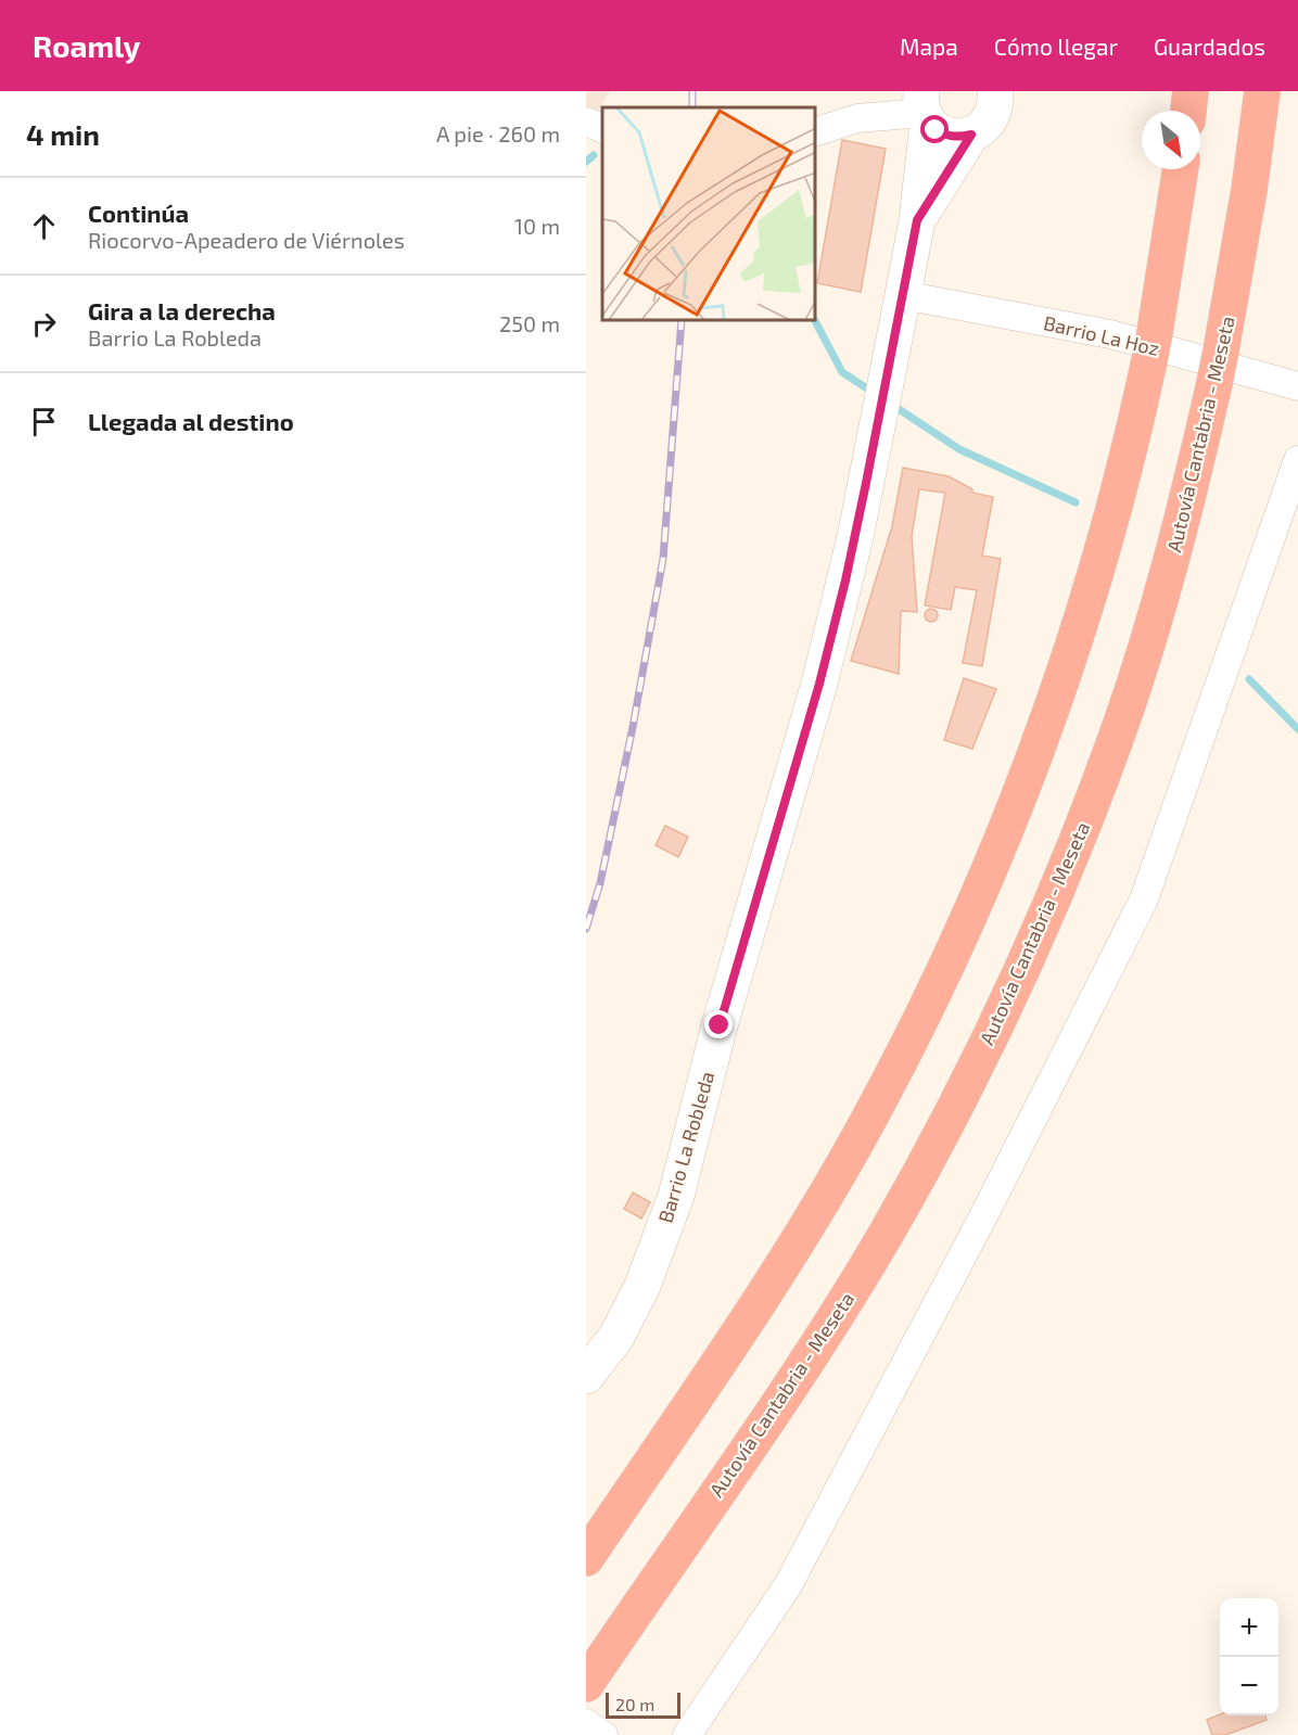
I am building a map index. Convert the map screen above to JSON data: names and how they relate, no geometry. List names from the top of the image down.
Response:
{
  "streets": {
    "highway": ["Autovía Cantabria - Meseta"],
    "street": ["Barrio La Hoz", "Barrio La Robleda"]
  },
  "crossings": [
    ["Barrio La Hoz", "Barrio La Robleda"]
  ],
  "scale_bar": "20 m",
  "north": "bottom right",
  "page": {
    "header": "Roamly",
    "nav": ["Mapa", "Cómo llegar", "Guardados"],
    "heading": ["4 min", "A pie · 260 m"],
    "list": [
      ["Continúa", "Riocorvo-Apeadero de Viérnoles", "10 m"],
      ["Gira a la derecha", "Barrio La Robleda", "250 m"],
      "Llegada al destino"
    ],
    "map_buttons": ["+", "−"],
    "scale": "20 m"
  }
}
